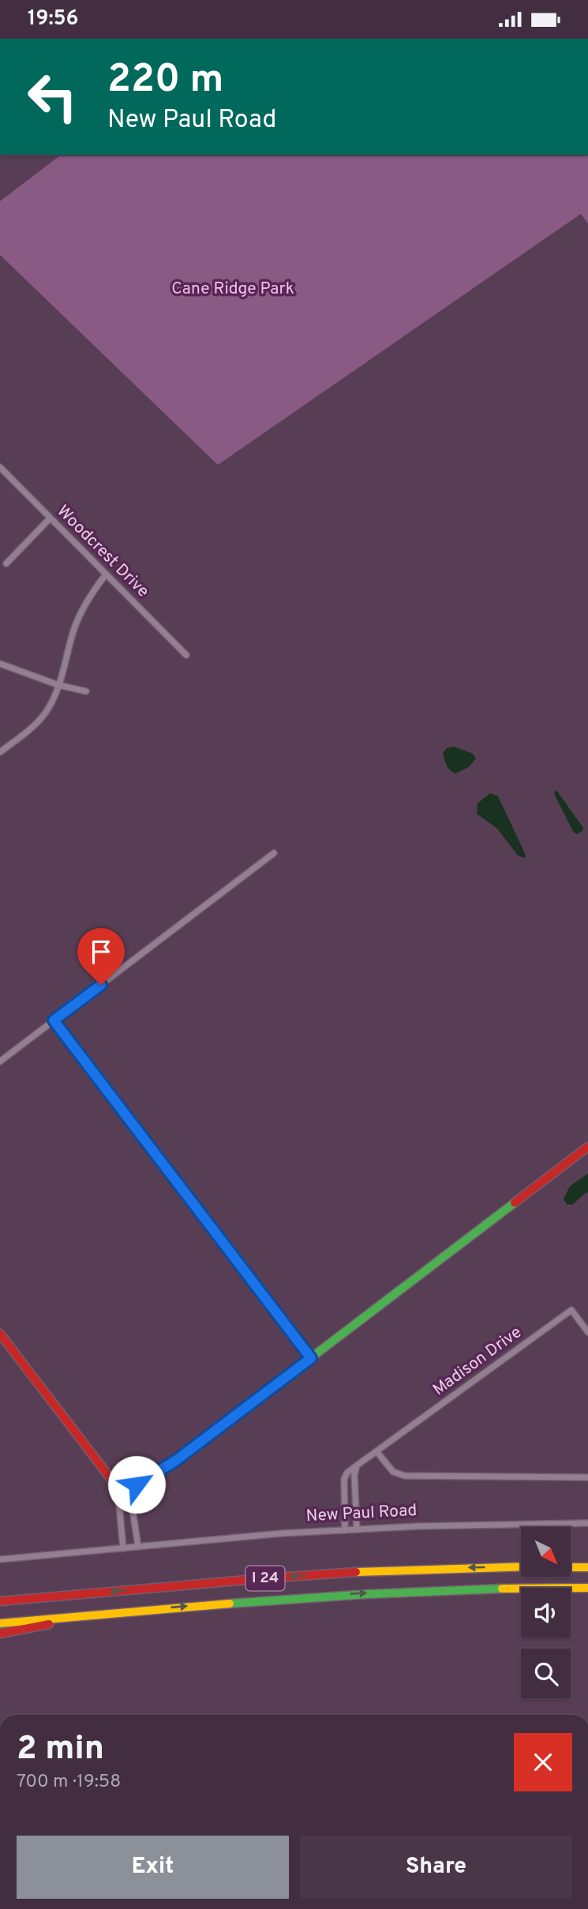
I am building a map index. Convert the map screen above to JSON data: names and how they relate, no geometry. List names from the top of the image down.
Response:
{
  "streets": {
    "main road": ["I 24"],
    "street": ["Woodcrest Drive", "Madison Drive", "New Paul Road"]
  },
  "crossings": [
    ["Madison Drive", "New Paul Road"]
  ],
  "parks": ["Cane Ridge Park"],
  "north": "bottom right",
  "page": {
    "status": "19:56",
    "turn": ["220 m", "New Paul Road"],
    "heading": ["2 min", "700 m · 19:58"],
    "buttons": ["Exit", "Share"]
  }
}
